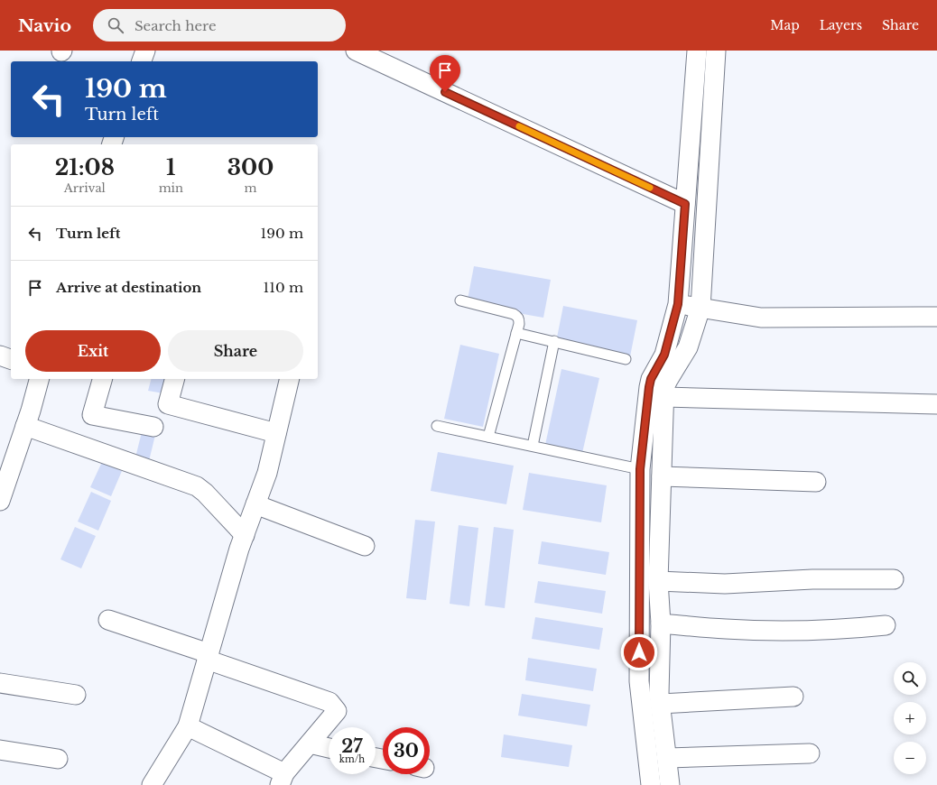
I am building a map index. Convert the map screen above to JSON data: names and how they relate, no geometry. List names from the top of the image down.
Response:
{
  "page": {
    "header": "Navio",
    "search": "Search here",
    "nav": ["Map", "Layers", "Share"],
    "turn": ["190 m", "Turn left"],
    "eta": [
      "21:08",
      "Arrival",
      "1",
      "min",
      "300",
      "m"
    ],
    "list": [
      {
        "name": "Turn left",
        "value": "190 m"
      },
      {
        "name": "Arrive at destination",
        "value": "110 m"
      }
    ],
    "buttons": ["Exit", "Share"],
    "map_buttons": ["+", "−"],
    "speed": "27 km/h",
    "limit": "30"
  }
}
